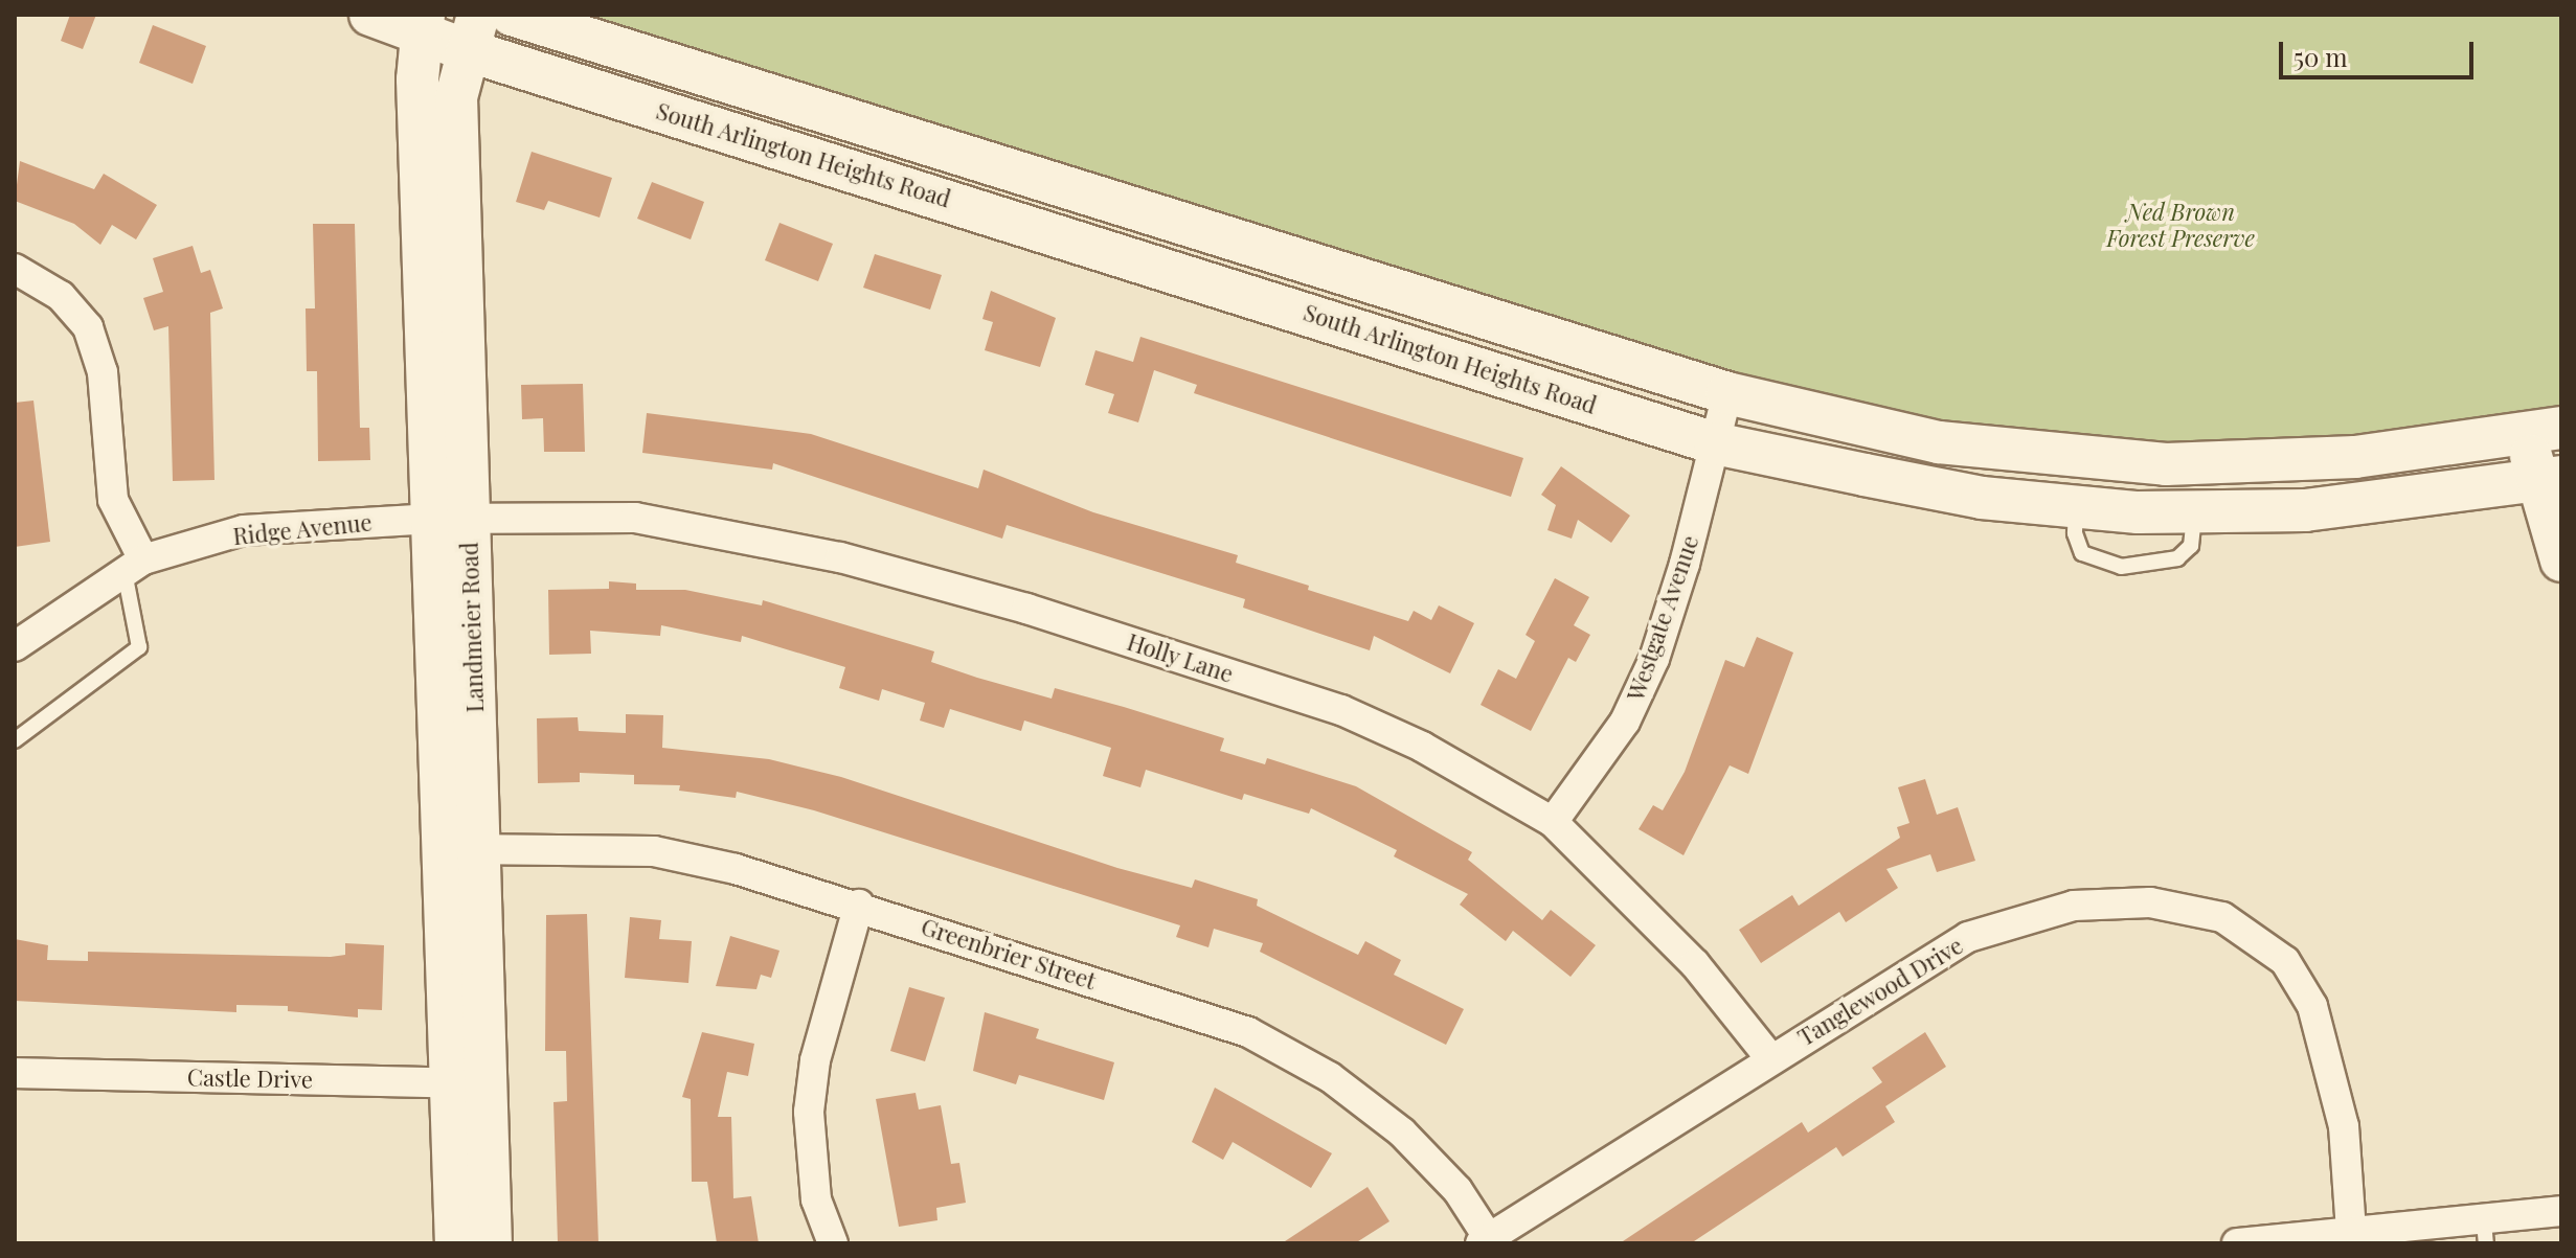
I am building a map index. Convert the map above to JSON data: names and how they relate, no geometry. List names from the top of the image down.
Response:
{
  "streets": {
    "main road": ["South Arlington Heights Road", "Landmeier Road"],
    "street": [
      "Ridge Avenue",
      "Westgate Avenue",
      "Holly Lane",
      "Greenbrier Street",
      "Tanglewood Drive",
      "Castle Drive"
    ]
  },
  "crossings": [
    ["South Arlington Heights Road", "Westgate Avenue"],
    ["South Arlington Heights Road", "Landmeier Road"],
    ["Ridge Avenue", "Landmeier Road"],
    ["Ridge Avenue", "Holly Lane"],
    ["Westgate Avenue", "Holly Lane"],
    ["Landmeier Road", "Holly Lane"],
    ["Landmeier Road", "Greenbrier Street"],
    ["Landmeier Road", "Castle Drive"],
    ["Holly Lane", "Tanglewood Drive"],
    ["Greenbrier Street", "Tanglewood Drive"]
  ],
  "parks": ["Ned Brown Forest Preserve"],
  "scale_bar": "50 m"
}
